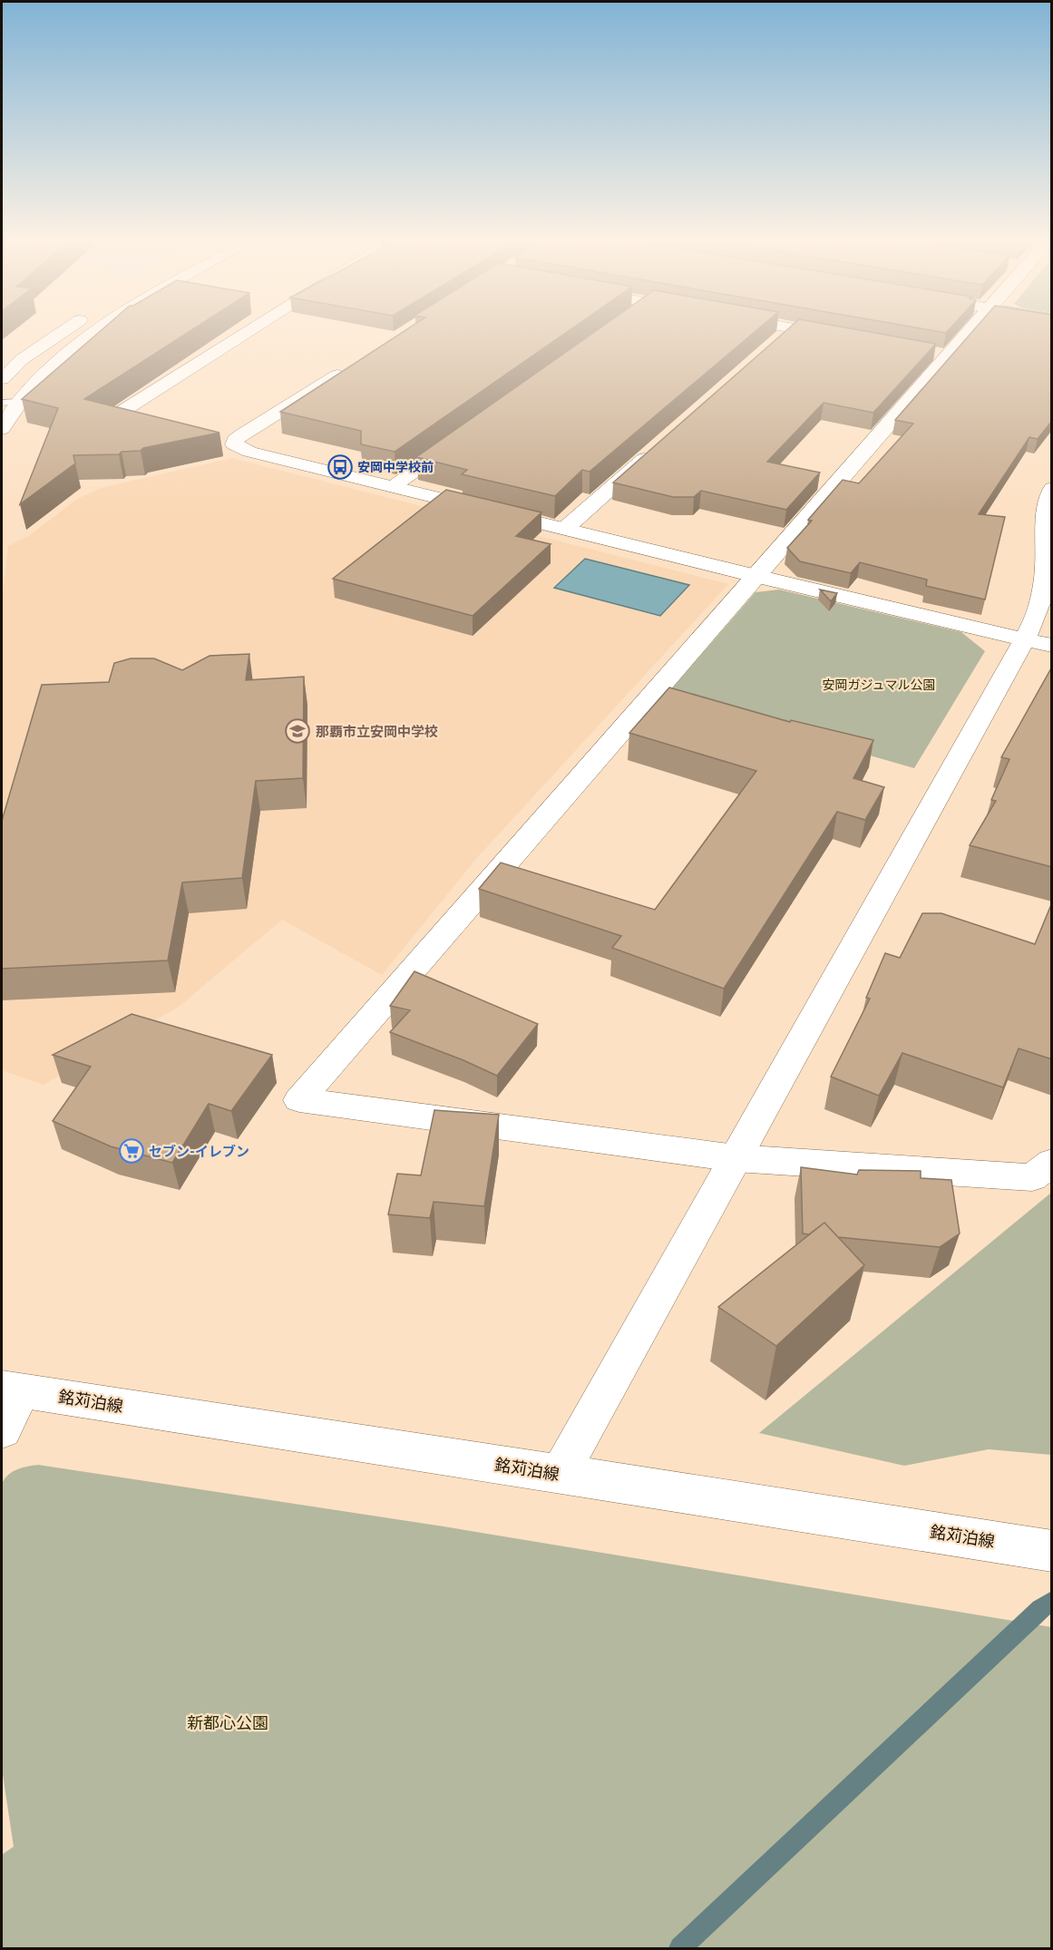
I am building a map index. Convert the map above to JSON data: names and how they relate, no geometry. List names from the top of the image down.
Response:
{
  "streets": {
    "street": ["銘苅泊線"]
  },
  "parks": ["安岡ガジュマル公園", "新都心公園"],
  "places": {
    "bus stop": ["安岡中学校前"],
    "school or university": ["那覇市立安岡中学校"],
    "supermarket": ["セブン-イレブン"]
  }
}
